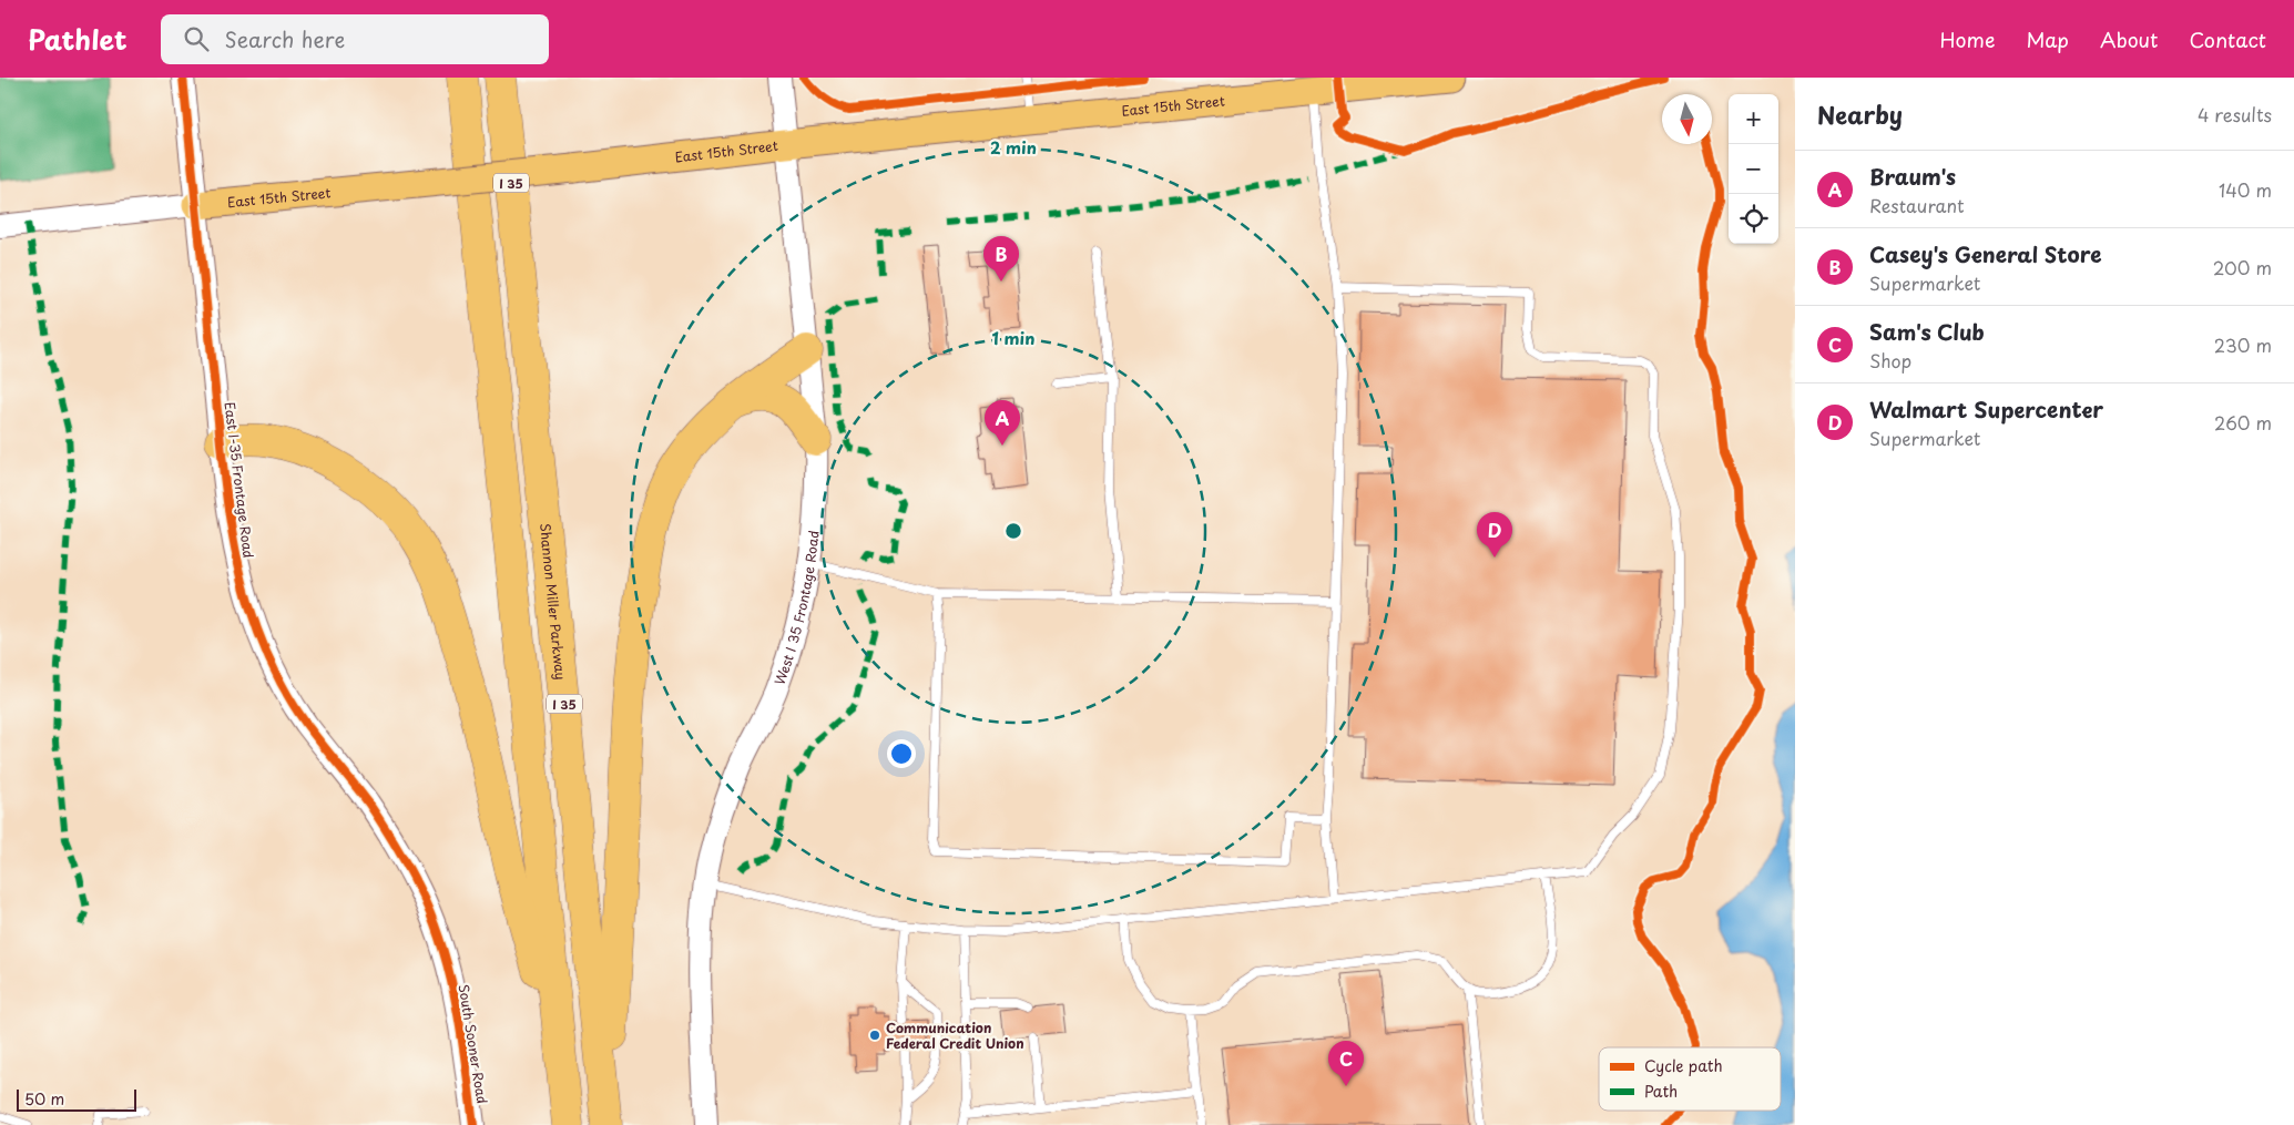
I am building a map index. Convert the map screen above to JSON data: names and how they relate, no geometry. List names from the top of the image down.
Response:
{
  "streets": {
    "highway": ["I 35", "Shannon Miller Parkway"],
    "main road": ["East 15th Street"],
    "street": ["East I-35 Frontage Road", "West I 35 Frontage Road", "South Sooner Road"]
  },
  "crossings": [
    ["East 15th Street", "East I-35 Frontage Road"],
    ["East 15th Street", "West I 35 Frontage Road"],
    ["East I-35 Frontage Road", "South Sooner Road"]
  ],
  "places": ["Communication Federal Credit Union"],
  "legend": ["Cycle path", "Path"],
  "scale_bar": "50 m",
  "north": "bottom",
  "page": {
    "header": "Pathlet",
    "search": "Search here",
    "nav": [
      "Home",
      "Map",
      "About",
      "Contact"
    ],
    "heading": ["Nearby", "4 results"],
    "map_buttons": ["+", "−"],
    "list": [
      {
        "mark": "A",
        "name": "Braum's",
        "note": "Restaurant",
        "value": "140 m"
      },
      {
        "mark": "B",
        "name": "Casey's General Store",
        "note": "Supermarket",
        "value": "200 m"
      },
      {
        "mark": "C",
        "name": "Sam's Club",
        "note": "Shop",
        "value": "230 m"
      },
      {
        "mark": "D",
        "name": "Walmart Supercenter",
        "note": "Supermarket",
        "value": "260 m"
      }
    ],
    "pins": [
      "B",
      "A",
      "D",
      "C"
    ],
    "scale": "50 m"
  },
  "rings": ["2 min", "1 min"]
}
